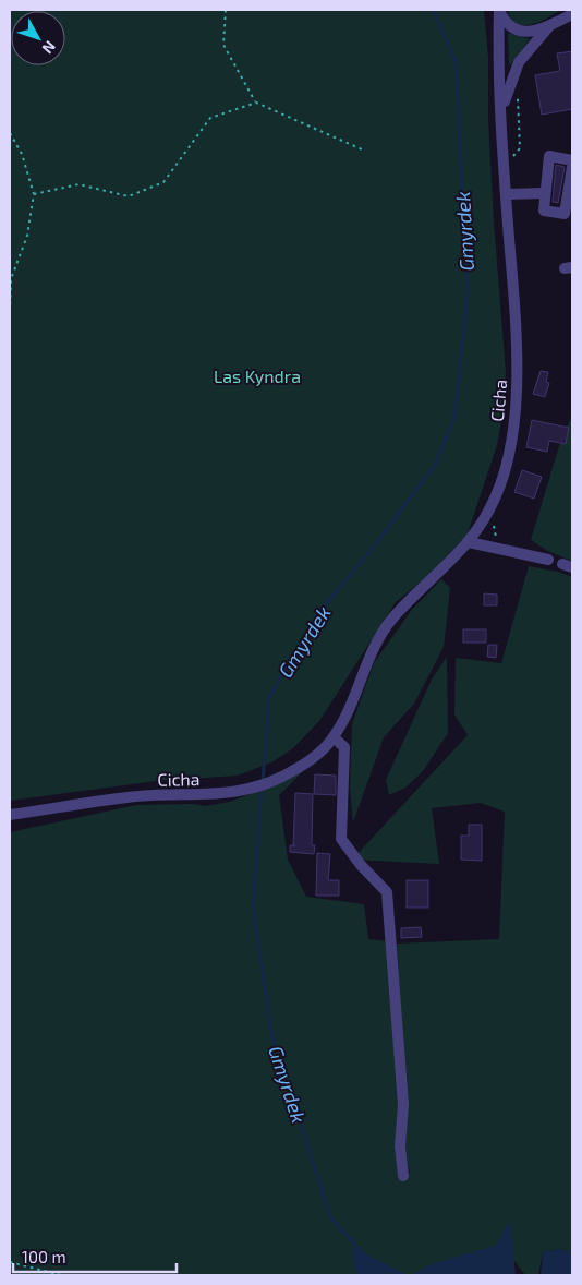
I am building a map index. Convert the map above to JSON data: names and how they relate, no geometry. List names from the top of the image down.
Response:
{
  "streets": {
    "street": ["Cicha"]
  },
  "water": ["Gmyrdek"],
  "parks": ["Las Kyndra"],
  "scale_bar": "100 m",
  "north": "bottom right"
}
